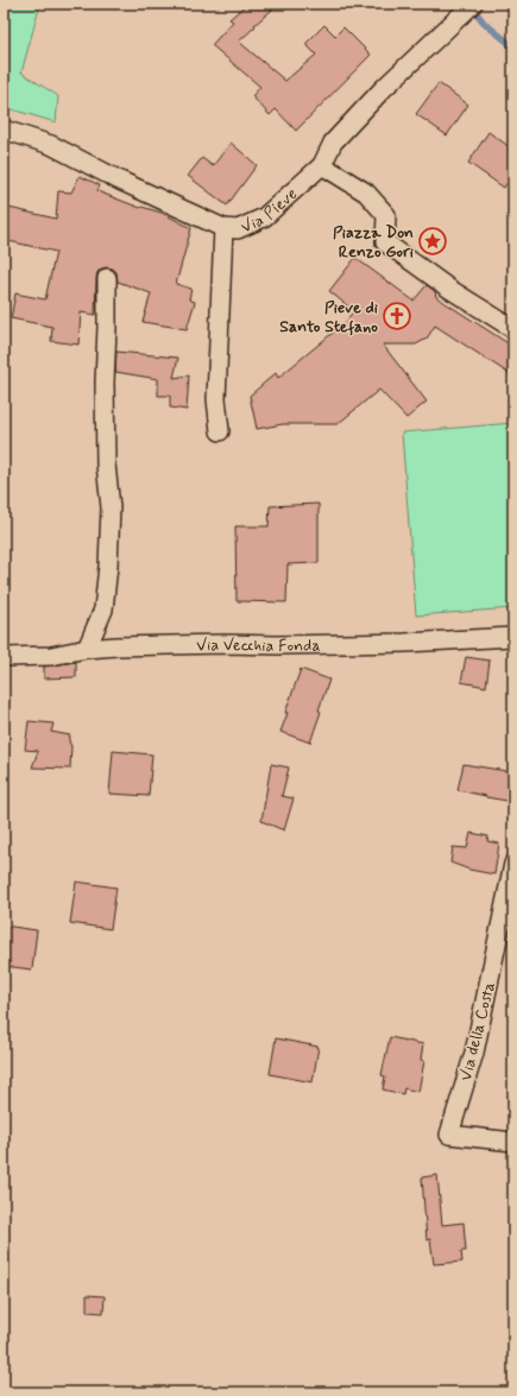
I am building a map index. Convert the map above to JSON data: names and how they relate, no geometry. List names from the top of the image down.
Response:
{
  "streets": {
    "street": ["Via Pieve", "Via Vecchia Fonda", "Via della Costa"]
  },
  "places": {
    "place": ["Piazza Don Renzo Gori"],
    "church": ["Pieve di Santo Stefano"]
  }
}
